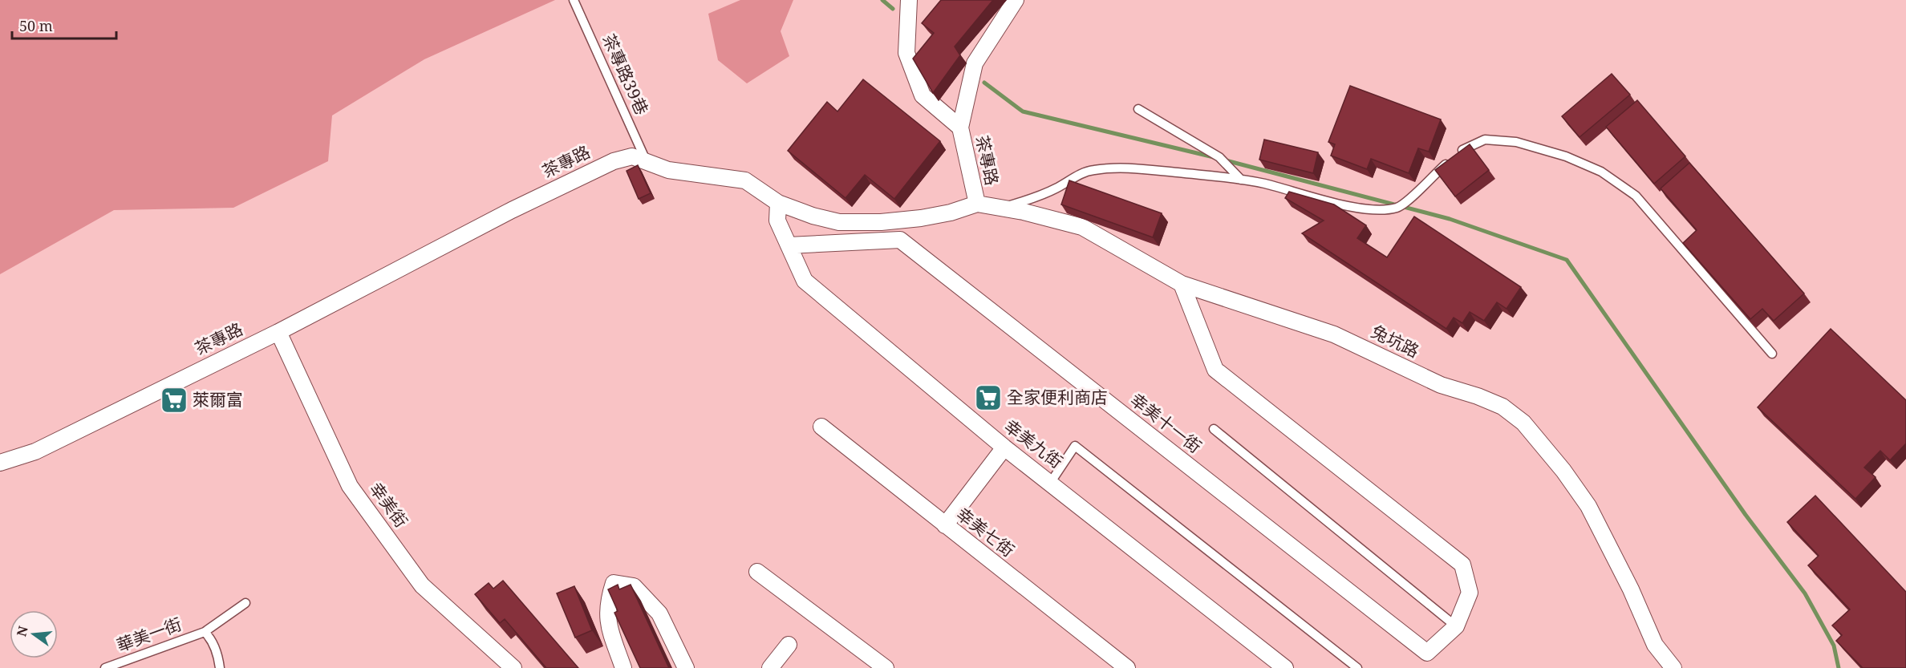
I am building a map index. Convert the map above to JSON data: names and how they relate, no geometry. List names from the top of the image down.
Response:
{
  "streets": {
    "street": [
      "茶專路",
      "兔坑路",
      "幸美十一街",
      "幸美九街",
      "幸美街",
      "幸美七街"
    ],
    "lane": ["茶專路39巷", "華美一街"]
  },
  "crossings": [
    ["茶專路39巷", "茶專路"],
    ["茶專路", "兔坑路"],
    ["茶專路", "幸美九街"],
    ["茶專路", "幸美街"],
    ["幸美十一街", "幸美九街"]
  ],
  "places": {
    "supermarket": ["全家便利商店", "萊爾富"]
  },
  "scale_bar": "50 m",
  "north": "left"
}
